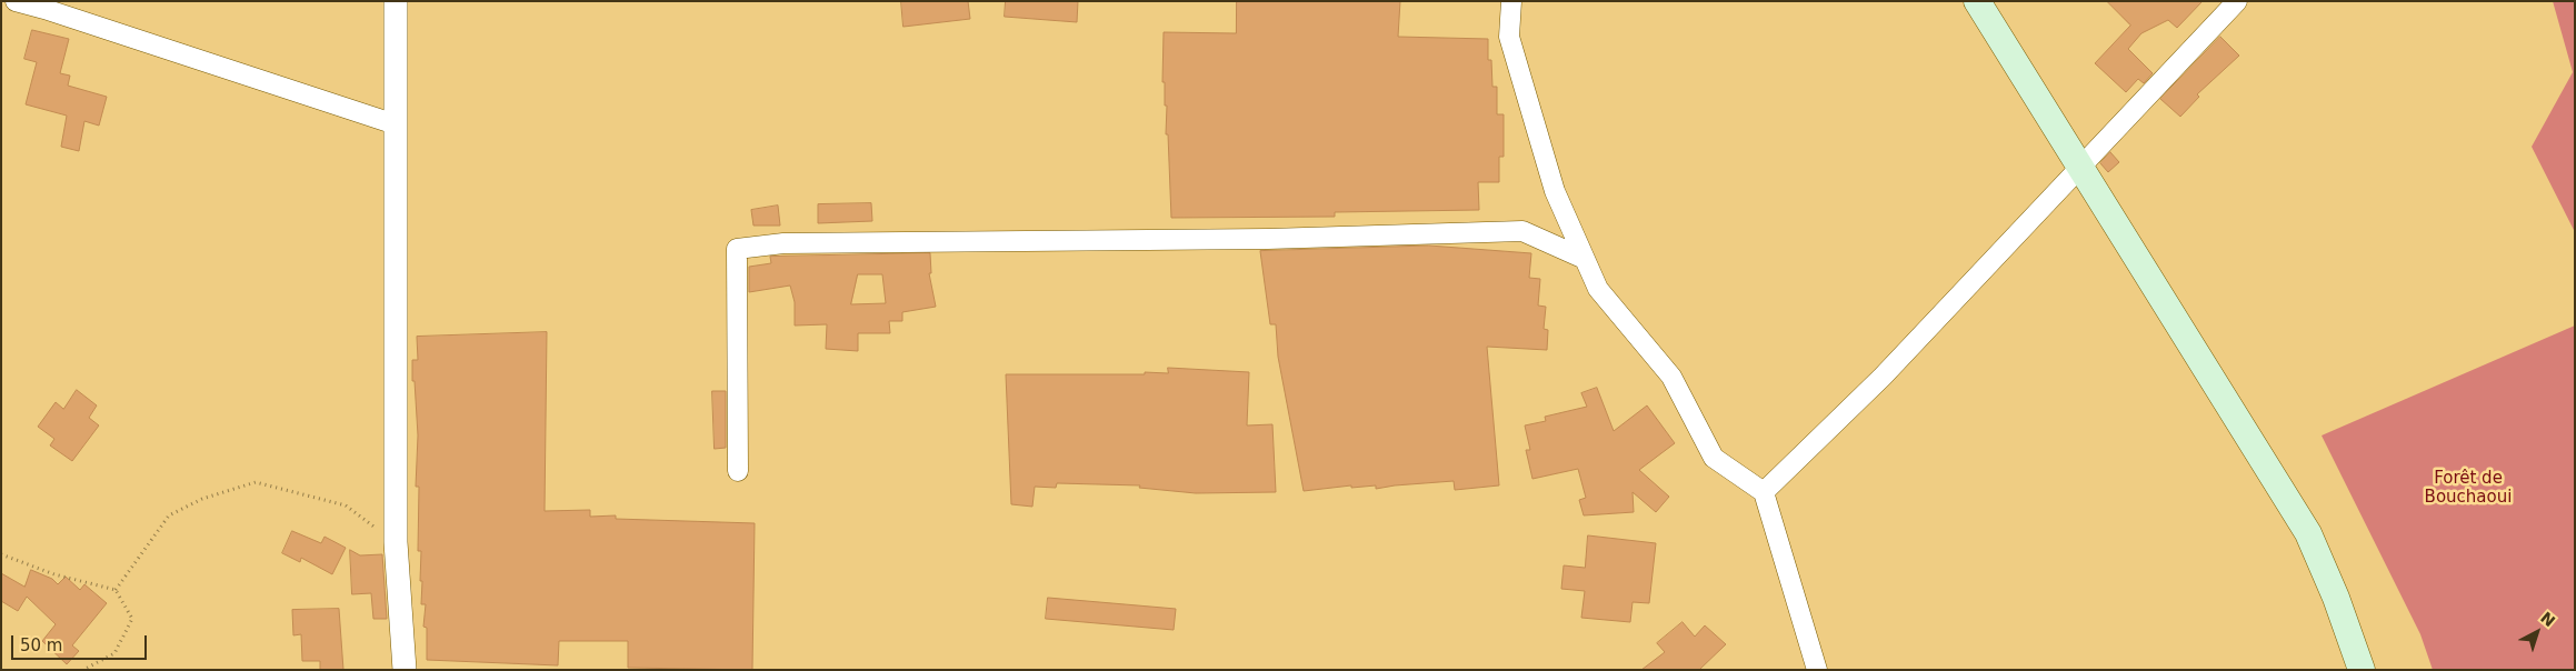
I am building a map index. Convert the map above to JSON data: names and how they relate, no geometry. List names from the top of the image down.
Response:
{
  "parks": ["Forêt de Bouchaoui"],
  "scale_bar": "50 m",
  "north": "top right"
}
